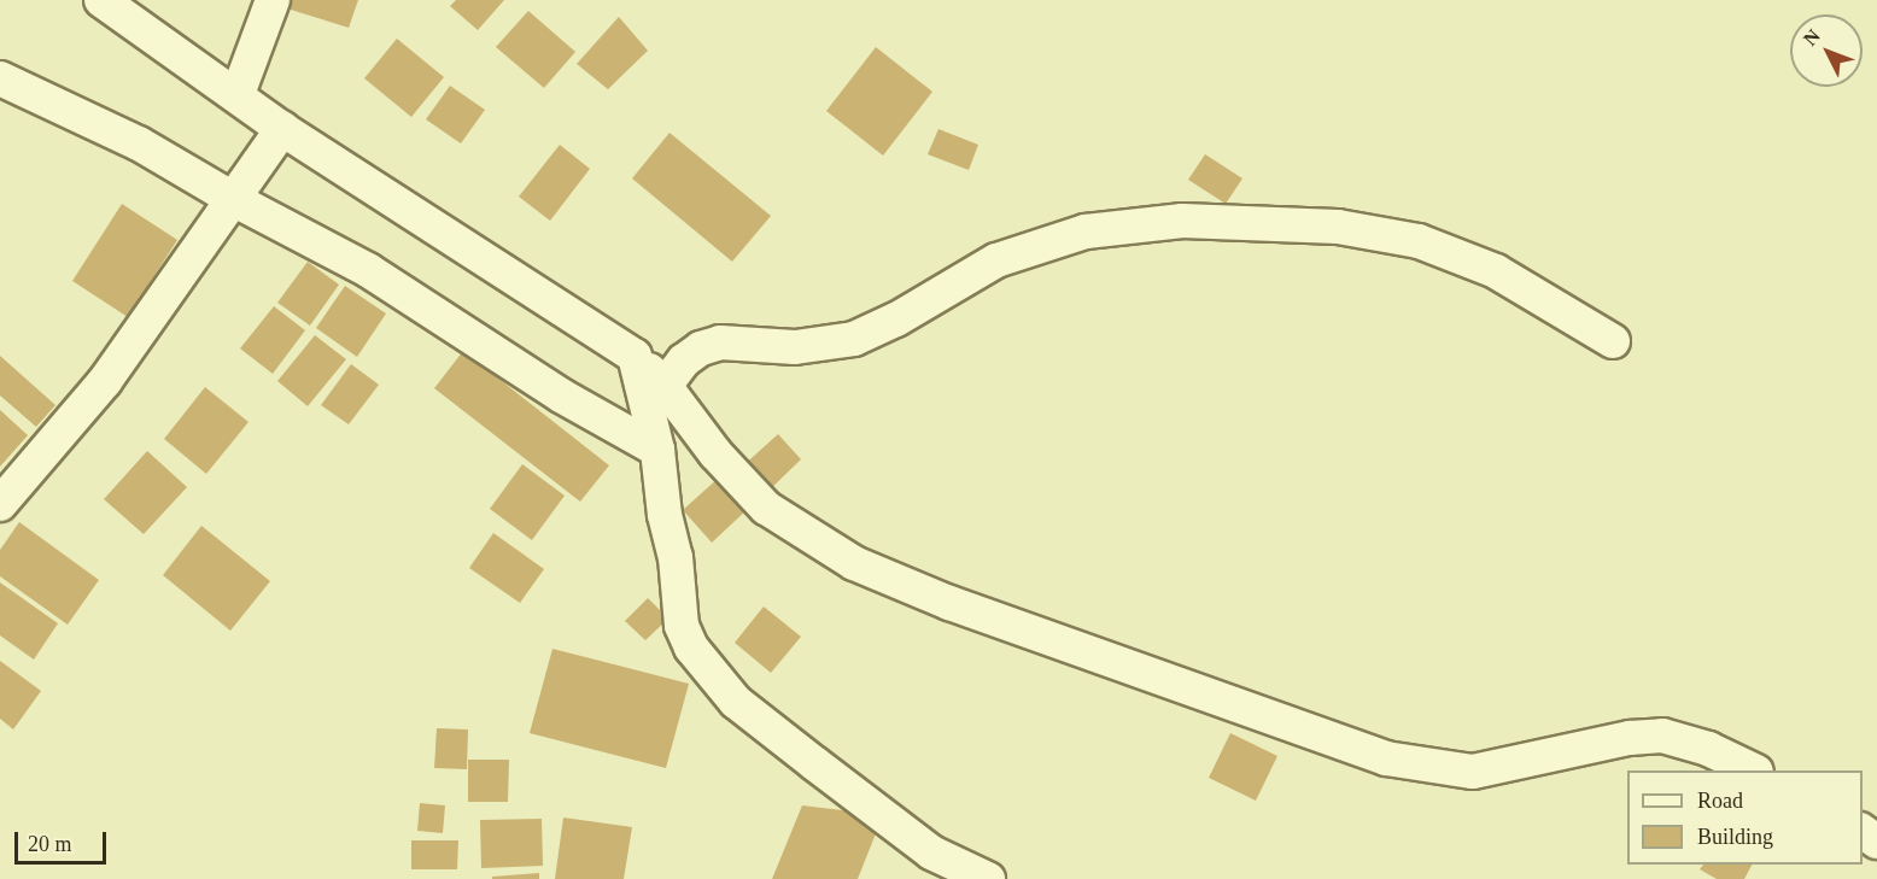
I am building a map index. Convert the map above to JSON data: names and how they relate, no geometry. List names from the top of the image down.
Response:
{
  "legend": ["Road", "Building"],
  "scale_bar": "20 m",
  "north": "top left"
}
